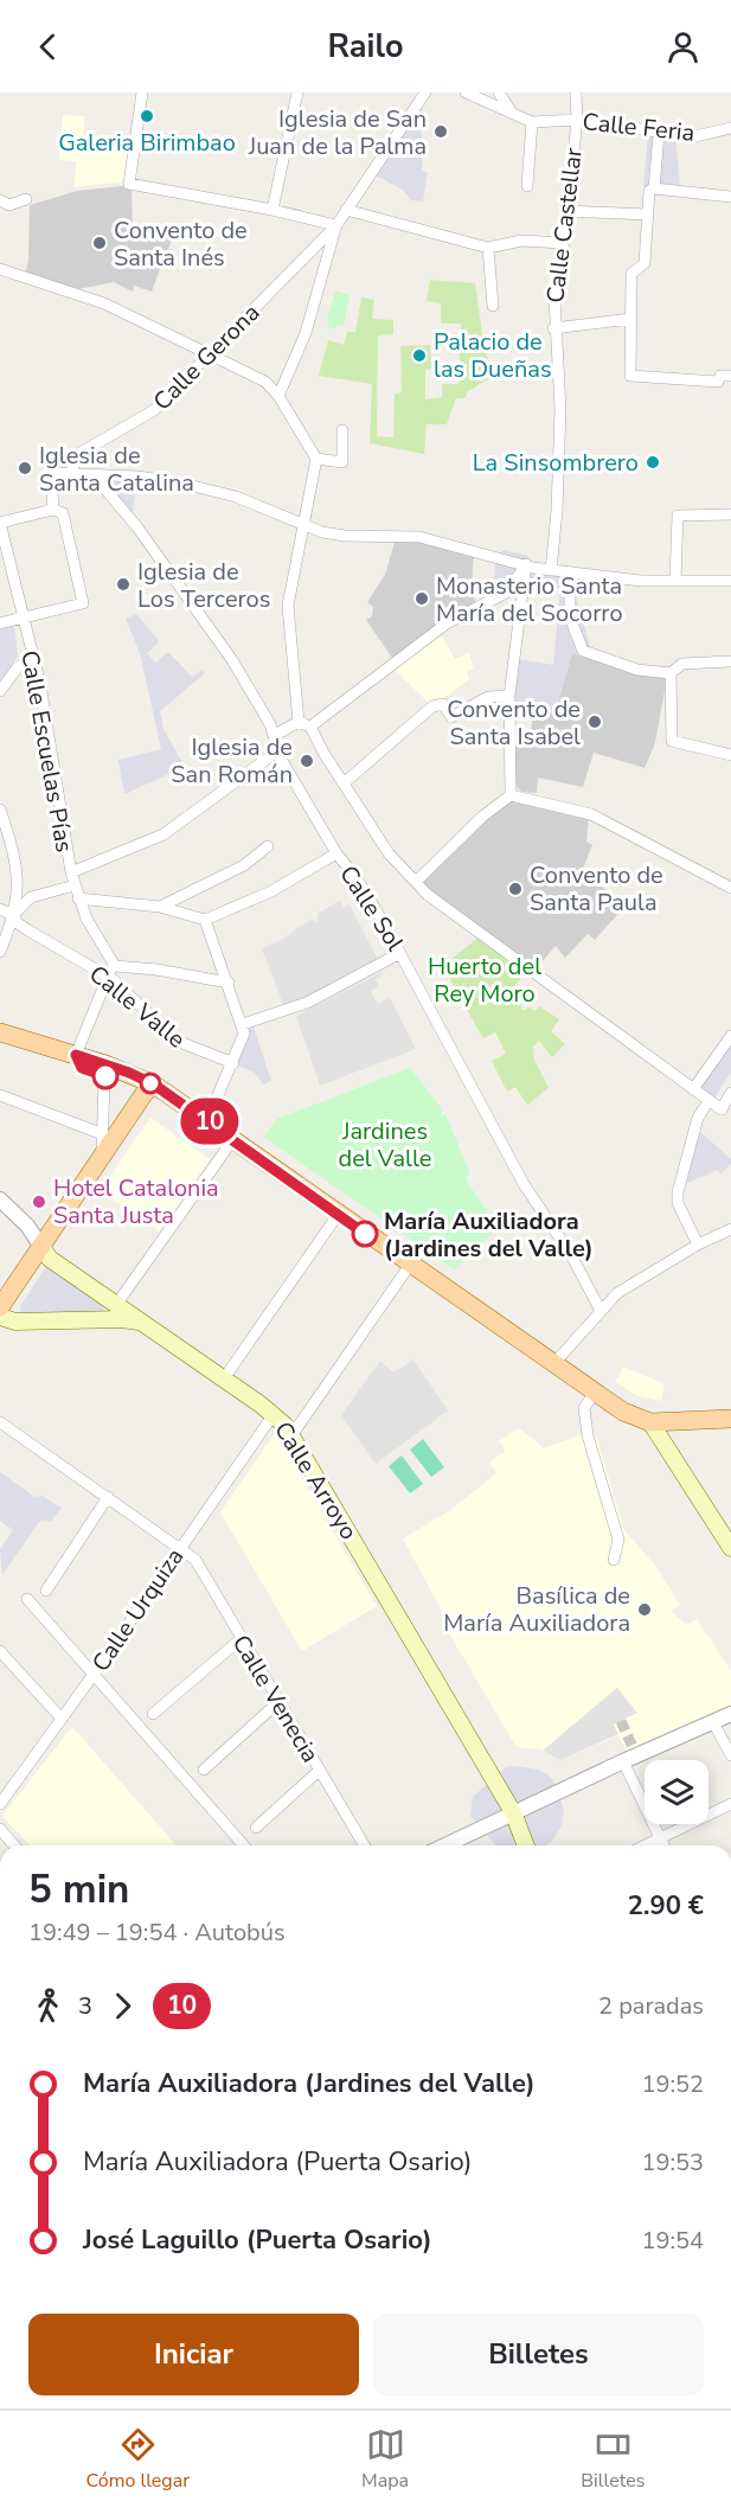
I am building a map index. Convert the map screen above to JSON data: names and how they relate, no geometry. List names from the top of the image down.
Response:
{
  "streets": {
    "main road": ["Calle Arroyo"],
    "street": [
      "Calle Feria",
      "Calle Castellar",
      "Calle Gerona",
      "Calle Escuelas Pías",
      "Calle Sol",
      "Calle Valle",
      "Calle Urquiza",
      "Calle Venecia"
    ]
  },
  "crossings": [
    ["Calle Feria", "Calle Castellar"],
    ["Calle Escuelas Pías", "Calle Valle"],
    ["Calle Arroyo", "Calle Urquiza"],
    ["Calle Urquiza", "Calle Venecia"]
  ],
  "parks": ["Huerto del Rey Moro", "Jardines del Valle"],
  "places": [
    "Galeria Birimbao",
    "Iglesia de San Juan de la Palma",
    "Convento de Santa Inés",
    "Palacio de las Dueñas",
    "La Sinsombrero",
    "Iglesia de Santa Catalina",
    "Iglesia de Los Terceros",
    "Monasterio Santa María del Socorro",
    "Convento de Santa Isabel",
    "Iglesia de San Román",
    "Convento de Santa Paula",
    "Hotel Catalonia Santa Justa",
    "María Auxiliadora (Jardines del Valle)",
    "Basílica de María Auxiliadora"
  ],
  "lines": ["bus line 10"],
  "page": {
    "header": "Railo",
    "on_map": "10",
    "heading": ["5 min", "19:49 – 19:54 · Autobús", "2.90 €"],
    "legs": ["3", "10", "2 paradas"],
    "list": [
      {
        "name": "María Auxiliadora (Jardines del Valle)",
        "value": "19:52"
      },
      {
        "name": "María Auxiliadora (Puerta Osario)",
        "value": "19:53"
      },
      {
        "name": "José Laguillo (Puerta Osario)",
        "value": "19:54"
      }
    ],
    "buttons": ["Iniciar", "Billetes"],
    "tabs": ["Cómo llegar", "Mapa", "Billetes"]
  }
}
